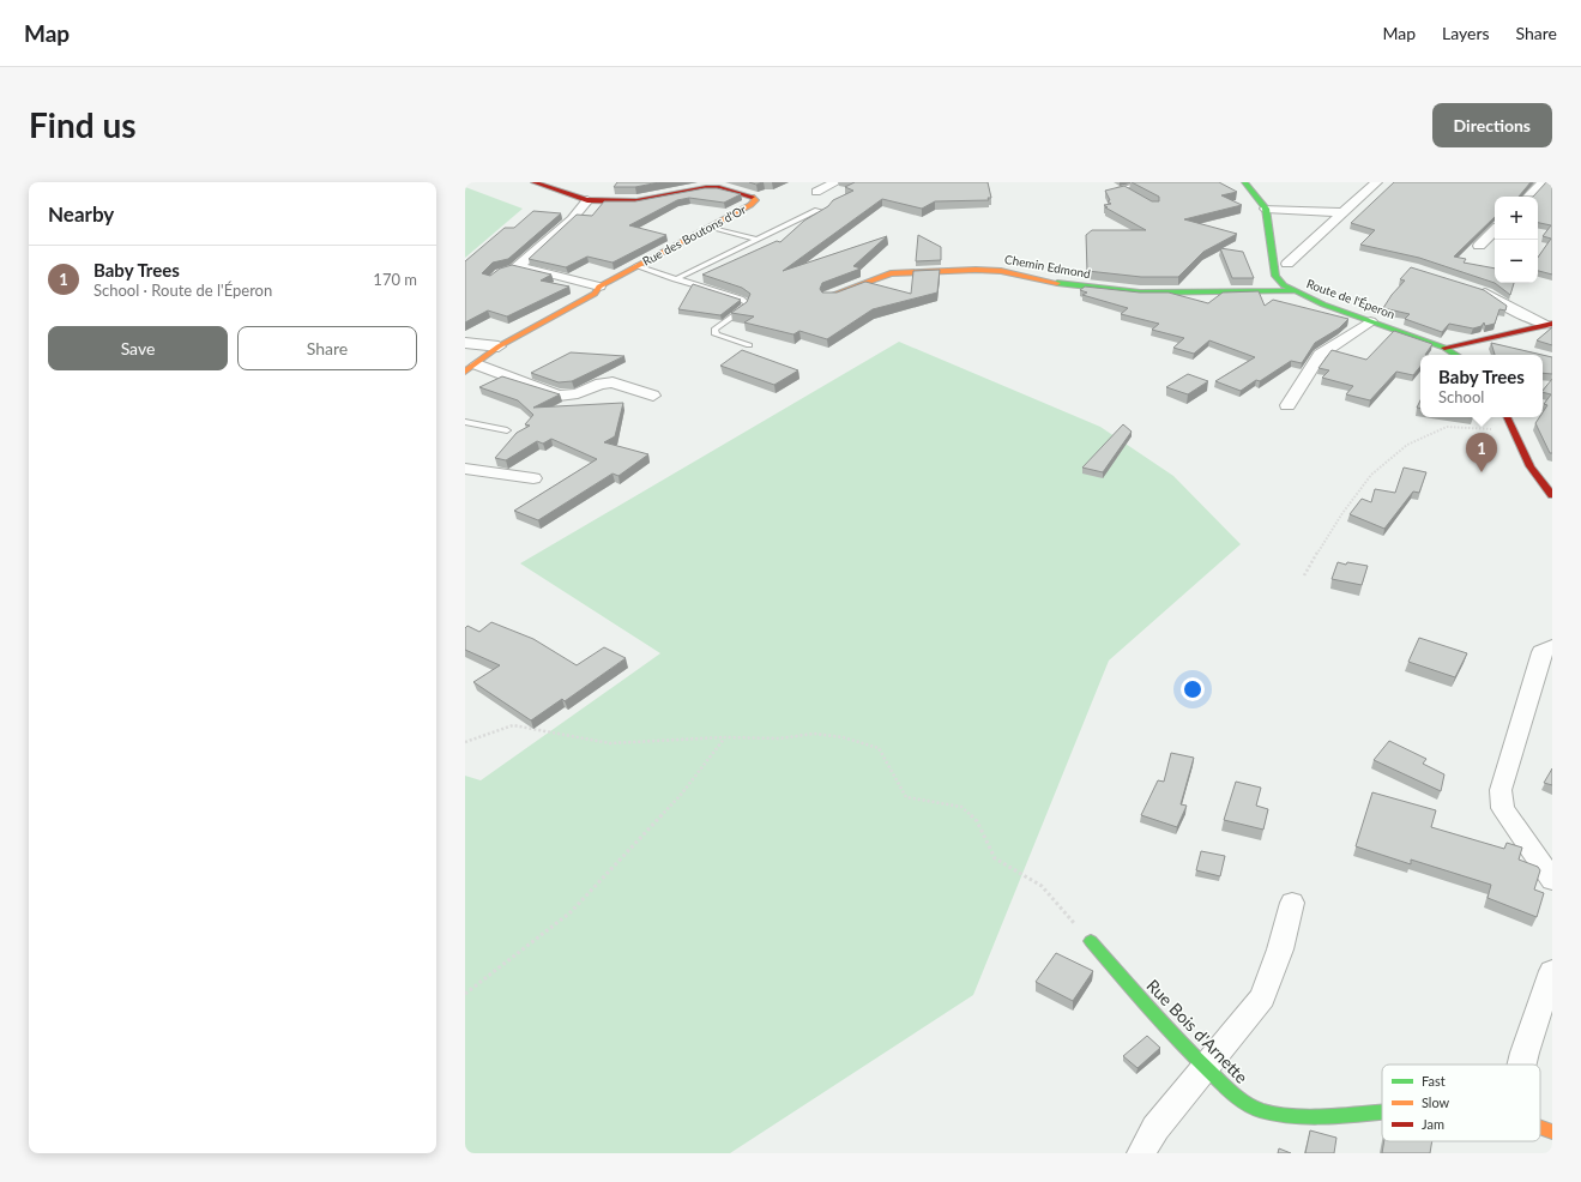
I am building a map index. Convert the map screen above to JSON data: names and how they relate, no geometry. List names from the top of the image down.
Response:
{
  "streets": {
    "street": [
      "Rue des Boutons d'Or",
      "Chemin Edmond",
      "Route de l'Éperon",
      "Rue Bois d'Arnette"
    ]
  },
  "crossings": [
    ["Chemin Edmond", "Route de l'Éperon"]
  ],
  "legend": ["Fast", "Slow", "Jam"],
  "page": {
    "header": "Map",
    "nav": ["Map", "Layers", "Share"],
    "buttons": [
      "Directions",
      ["Save", "Share"]
    ],
    "title": "Find us",
    "heading": "Nearby",
    "map_buttons": ["+", "−"],
    "list": [
      {
        "mark": "1",
        "name": "Baby Trees",
        "note": "School · Route de l'Éperon",
        "value": "170 m"
      }
    ],
    "popup": ["Baby Trees", "School"],
    "pins": "1"
  }
}
